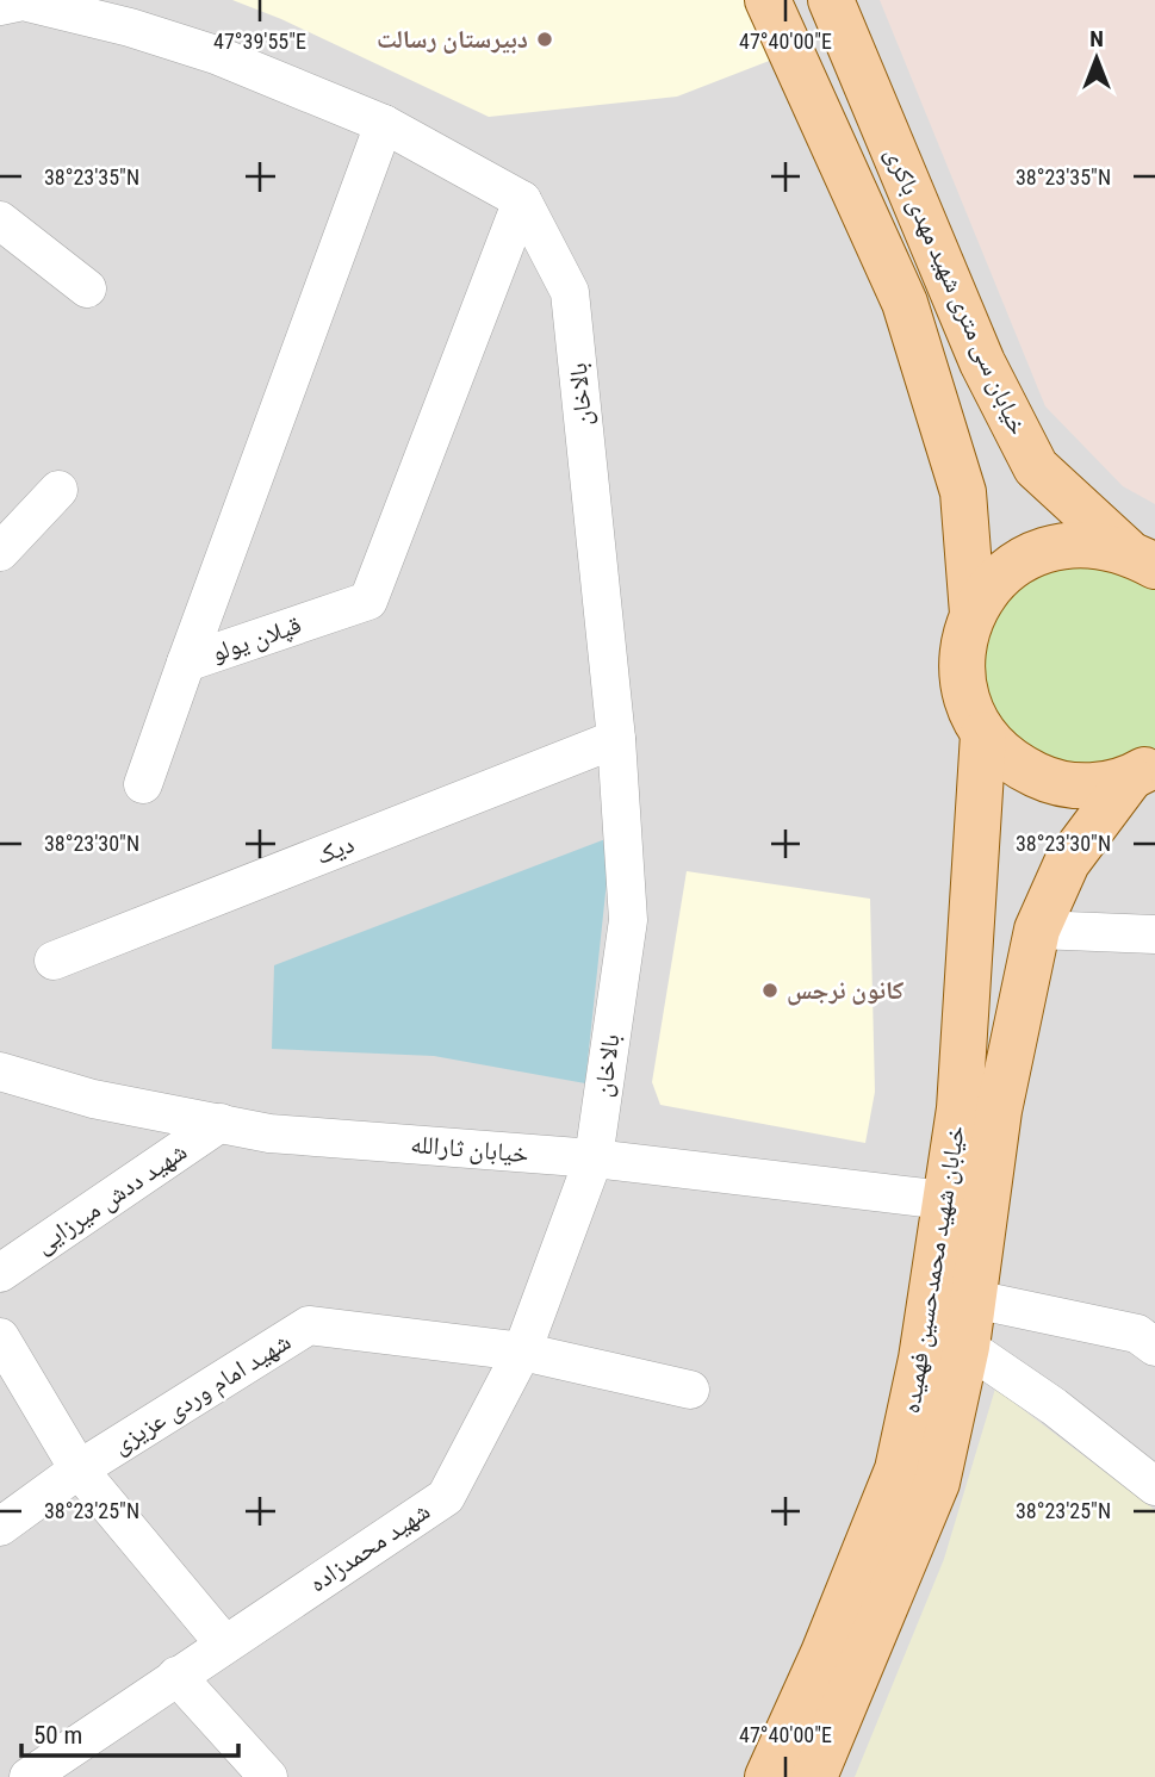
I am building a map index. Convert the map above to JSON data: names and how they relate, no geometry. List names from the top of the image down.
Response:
{
  "streets": {
    "main road": ["خیابان سی متری شهید مهدی باکری", "خیابان شهید محمدحسین فهمیده"],
    "street": [
      "بالاخان",
      "قپلان یولو",
      "دیک",
      "خیابان ثارالله",
      "شهید ددش میرزایی",
      "شهید امام وردی عزیزی",
      "شهید محمدزاده"
    ]
  },
  "crossings": [
    ["بالاخان", "قپلان یولو"],
    ["بالاخان", "دیک"],
    ["بالاخان", "خیابان ثارالله"],
    ["بالاخان", "شهید محمدزاده"],
    ["خیابان ثارالله", "شهید ددش میرزایی"],
    ["خیابان ثارالله", "خیابان شهید محمدحسین فهمیده"],
    ["خیابان ثارالله", "شهید محمدزاده"],
    ["شهید امام وردی عزیزی", "شهید محمدزاده"]
  ],
  "places": ["دبیرستان رسالت", "کانون نرجس"],
  "scale_bar": "50 m",
  "north": "top",
  "coordinates": [
    "47°39'55\"E",
    "47°40'00\"E",
    "38°23'35\"N",
    "38°23'30\"N",
    "38°23'25\"N"
  ]
}
